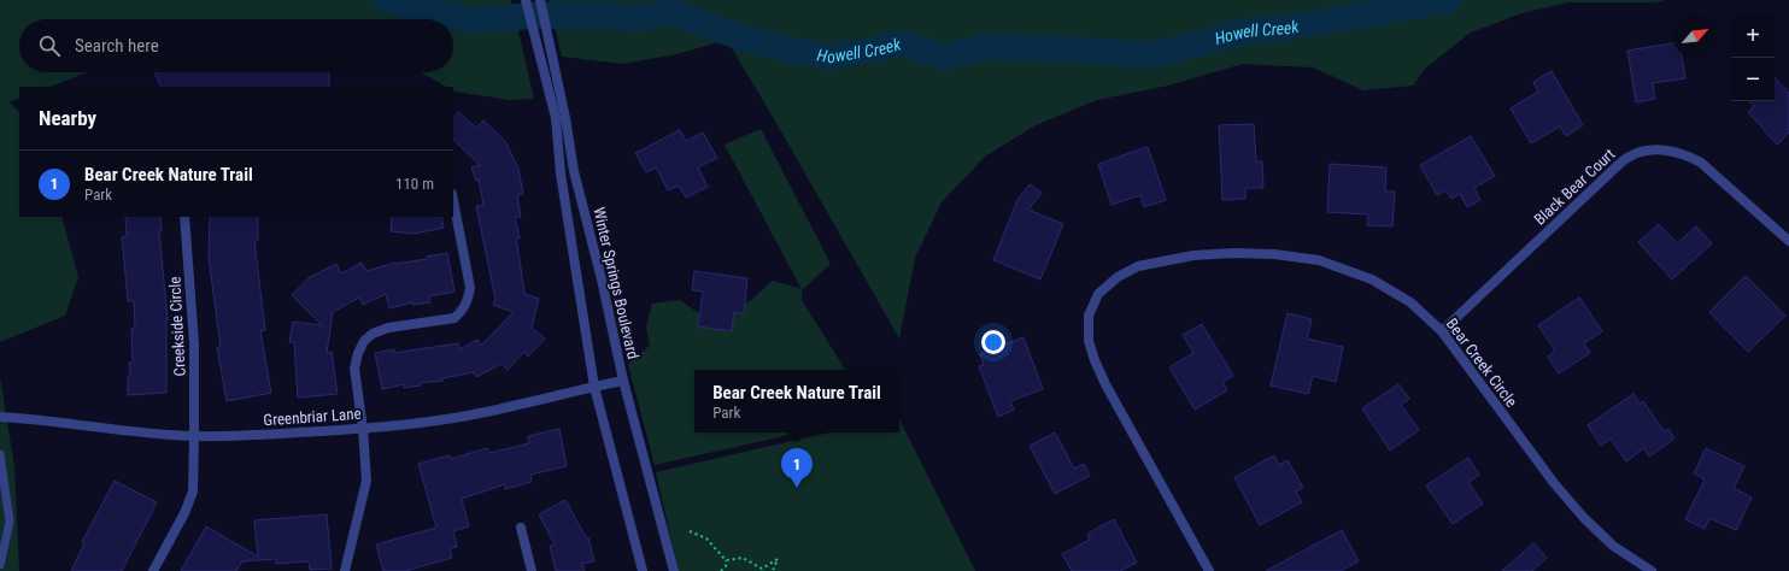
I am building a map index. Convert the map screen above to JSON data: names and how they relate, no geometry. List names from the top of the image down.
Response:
{
  "streets": {
    "street": [
      "Black Bear Court",
      "Winter Springs Boulevard",
      "Creekside Circle",
      "Bear Creek Circle",
      "Greenbriar Lane"
    ]
  },
  "crossings": [
    ["Black Bear Court", "Bear Creek Circle"],
    ["Winter Springs Boulevard", "Greenbriar Lane"],
    ["Creekside Circle", "Greenbriar Lane"]
  ],
  "water": ["Howell Creek"],
  "north": "top right",
  "page": {
    "map_buttons": ["+", "−"],
    "search": "Search here",
    "heading": "Nearby",
    "list": [
      {
        "mark": "1",
        "name": "Bear Creek Nature Trail",
        "note": "Park",
        "value": "110 m"
      }
    ],
    "popup": ["Bear Creek Nature Trail", "Park"],
    "pins": "1"
  }
}
